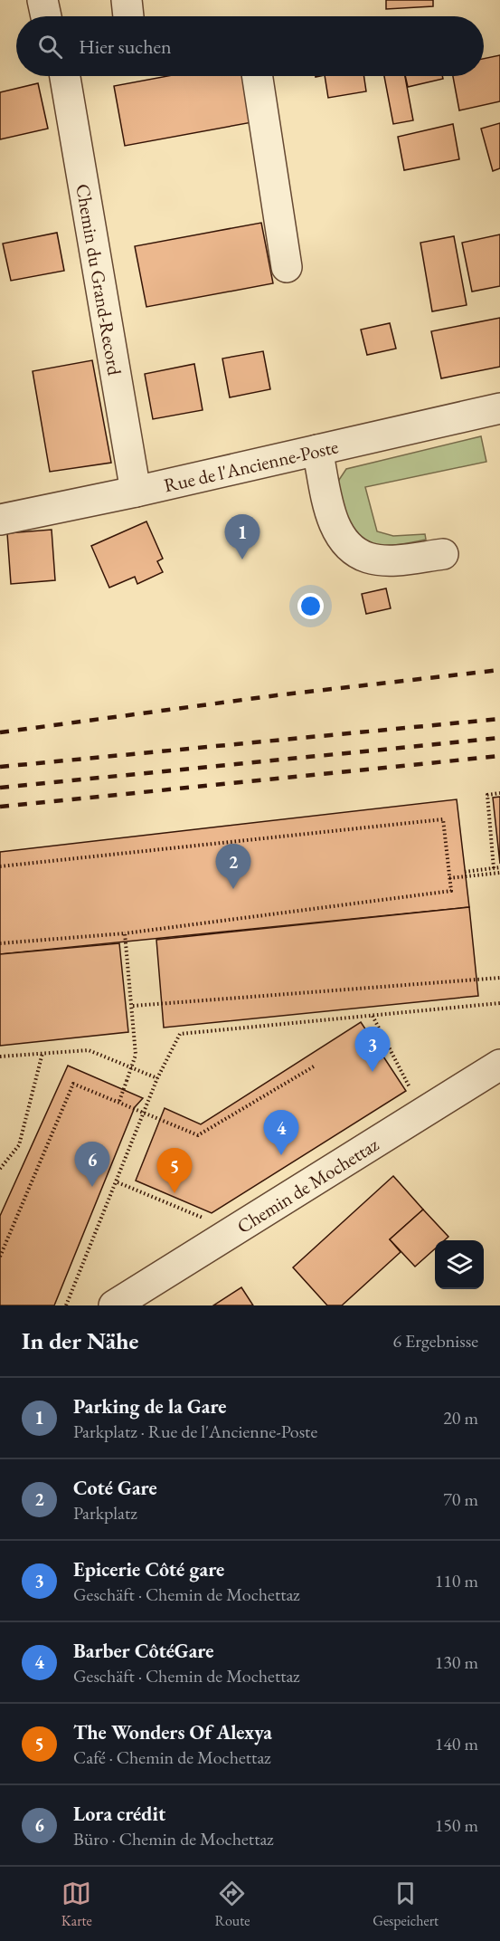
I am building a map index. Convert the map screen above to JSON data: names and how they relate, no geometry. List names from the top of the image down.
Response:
{
  "streets": {
    "street": ["Chemin du Grand-Record", "Rue de l'Ancienne-Poste", "Chemin de Mochettaz"]
  },
  "crossings": [
    ["Chemin du Grand-Record", "Rue de l'Ancienne-Poste"]
  ],
  "page": {
    "search": "Hier suchen",
    "pins": [
      "1",
      "2",
      "3",
      "4",
      "6",
      "5"
    ],
    "heading": ["In der Nähe", "6 Ergebnisse"],
    "list": [
      {
        "mark": "1",
        "name": "Parking de la Gare",
        "note": "Parkplatz · Rue de l'Ancienne-Poste",
        "value": "20 m"
      },
      {
        "mark": "2",
        "name": "Coté Gare",
        "note": "Parkplatz",
        "value": "70 m"
      },
      {
        "mark": "3",
        "name": "Epicerie Côté gare",
        "note": "Geschäft · Chemin de Mochettaz",
        "value": "110 m"
      },
      {
        "mark": "4",
        "name": "Barber CôtéGare",
        "note": "Geschäft · Chemin de Mochettaz",
        "value": "130 m"
      },
      {
        "mark": "5",
        "name": "The Wonders Of Alexya",
        "note": "Café · Chemin de Mochettaz",
        "value": "140 m"
      },
      {
        "mark": "6",
        "name": "Lora crédit",
        "note": "Büro · Chemin de Mochettaz",
        "value": "150 m"
      }
    ],
    "nav": ["Karte", "Route", "Gespeichert"]
  }
}
